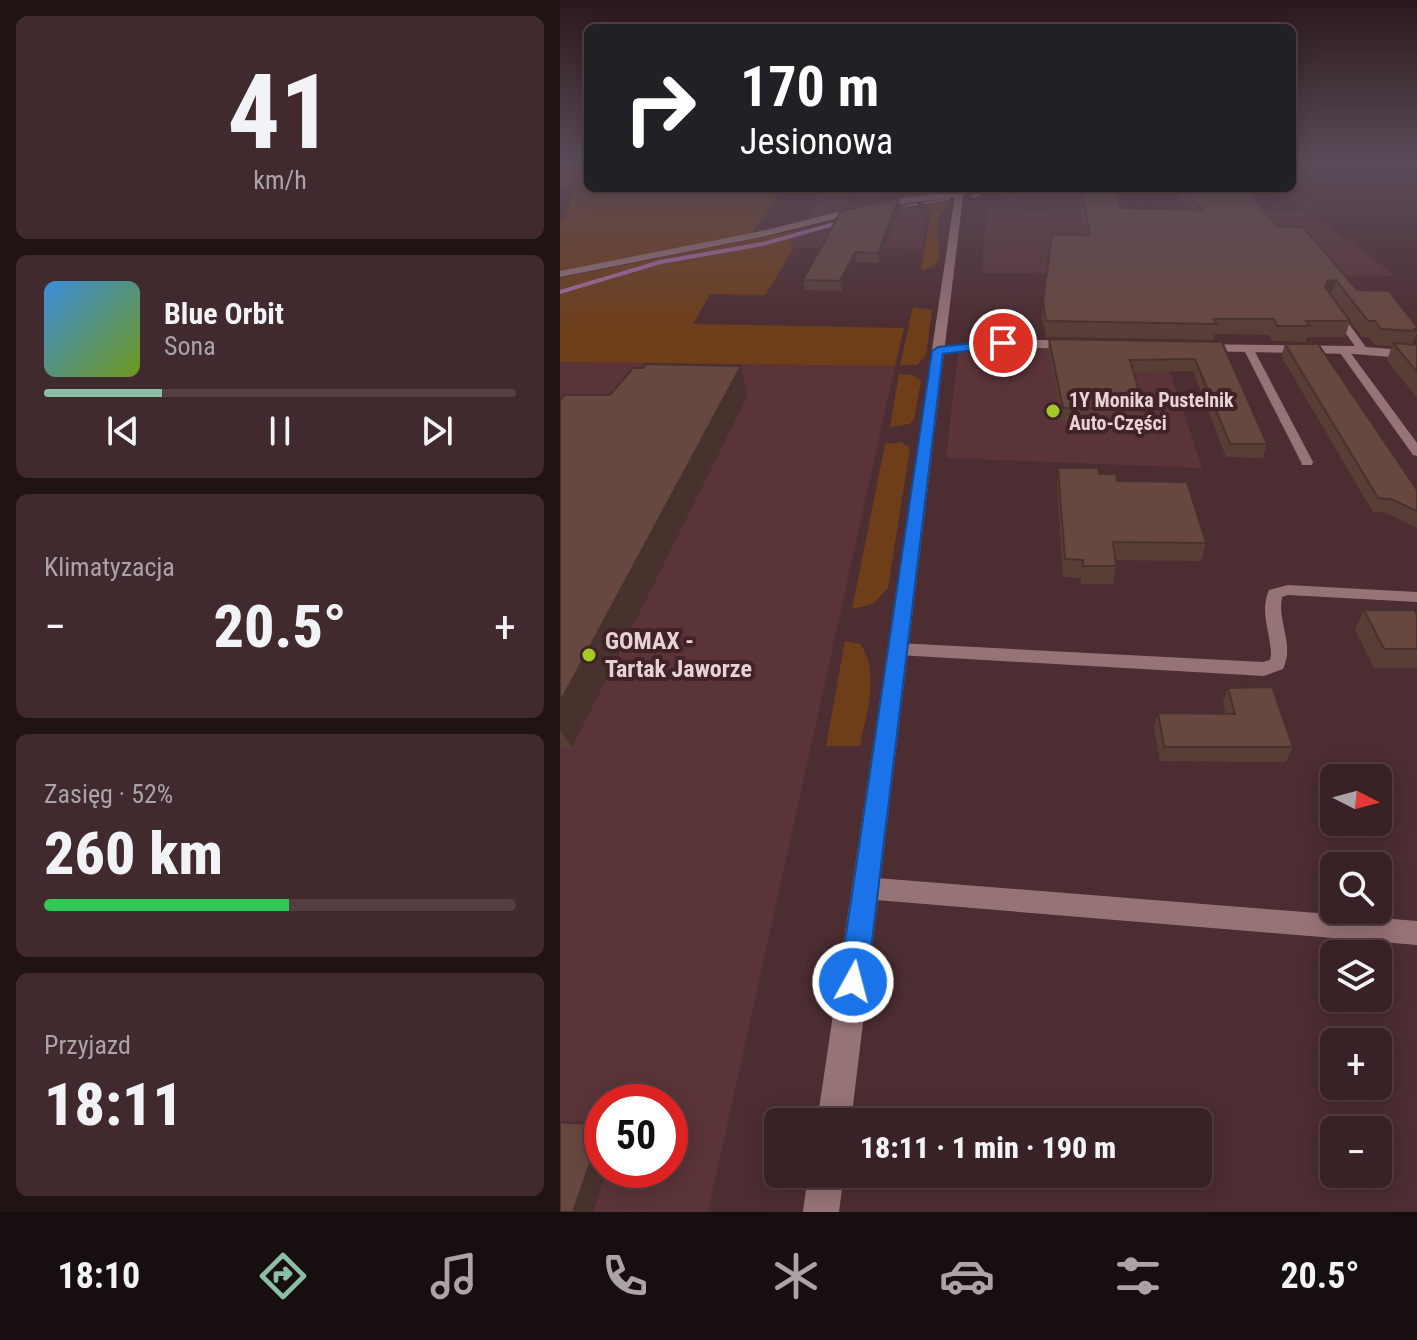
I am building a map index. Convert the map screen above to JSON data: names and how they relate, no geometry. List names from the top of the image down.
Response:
{
  "places": ["1Y Monika Pustelnik Auto-Części", "GOMAX - Tartak Jaworze"],
  "north": "right",
  "page": {
    "tile": [
      ["41", "km/h"],
      "Klimatyzacja",
      ["Zasięg · 52%", "260 km"],
      ["Przyjazd", "18:11"]
    ],
    "turn": ["170 m", "Jesionowa"],
    "song": ["Blue Orbit", "Sona"],
    "heat": ["−", "20.5°", "+"],
    "map_buttons": ["+", "−"],
    "limit": "50",
    "trip": "18:11 · 1 min · 190 m",
    "tabs": ["18:10", "20.5°"]
  }
}
